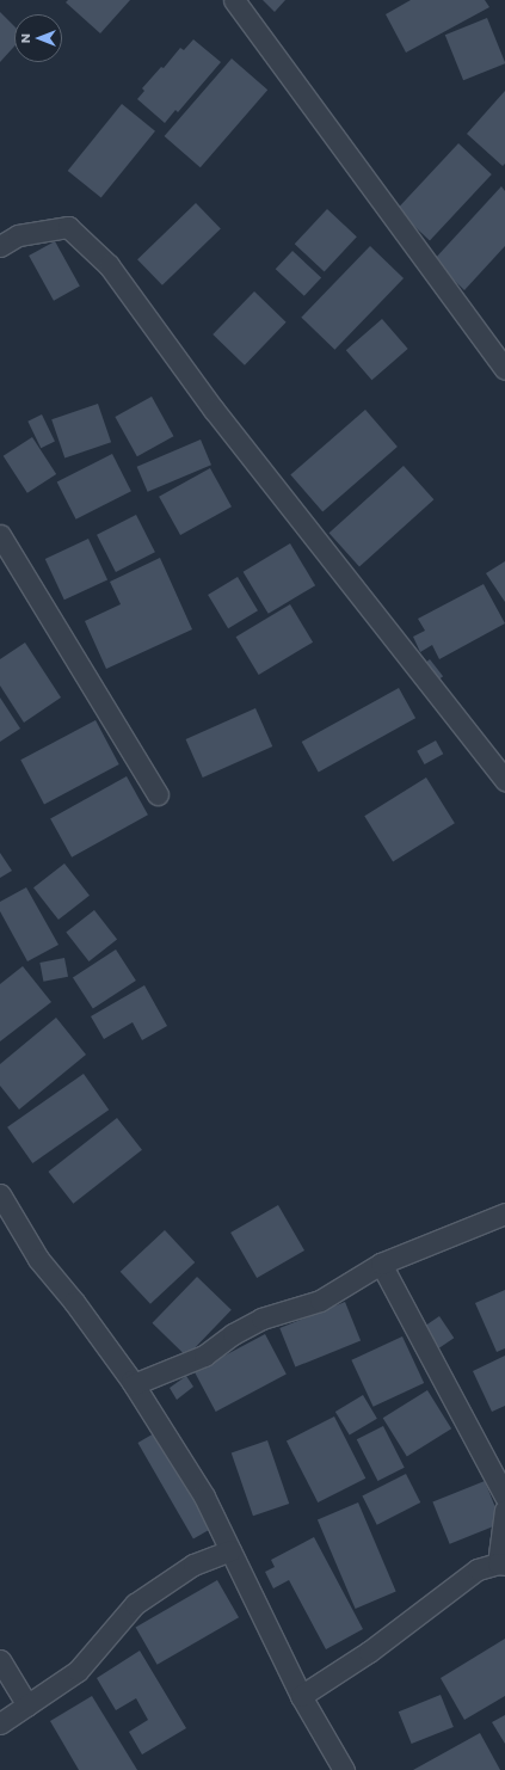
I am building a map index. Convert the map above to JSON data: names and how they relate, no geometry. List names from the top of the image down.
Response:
{
  "north": "left"
}
